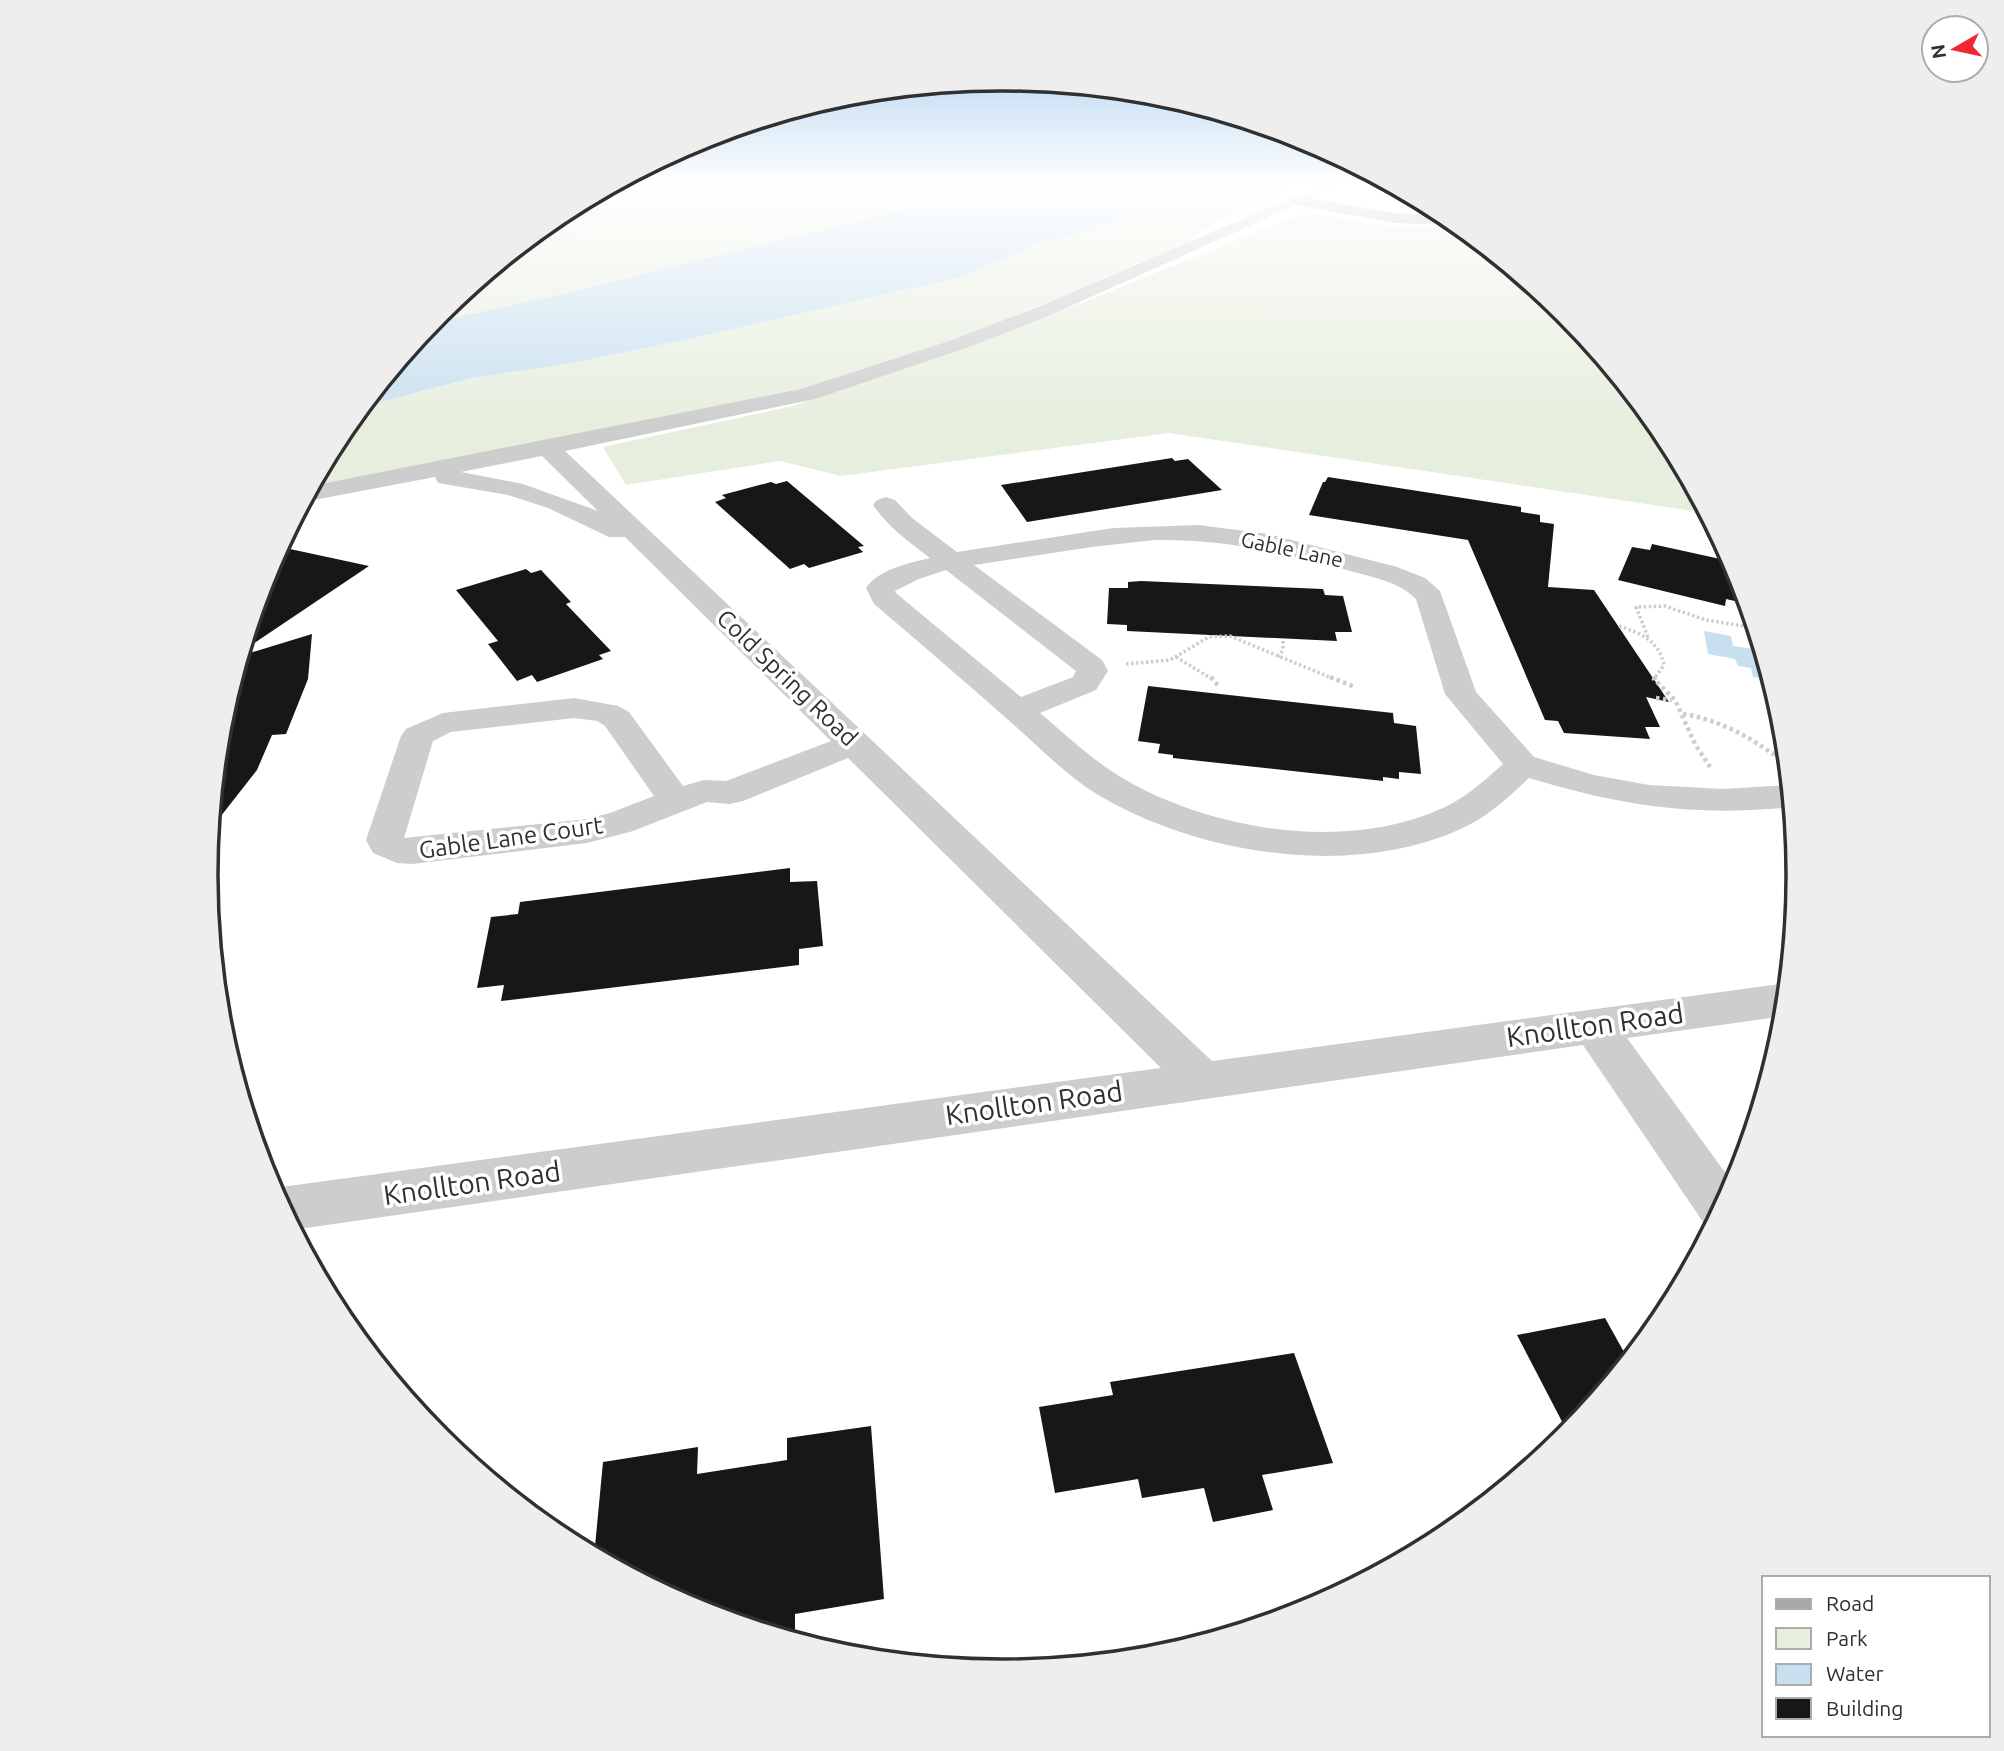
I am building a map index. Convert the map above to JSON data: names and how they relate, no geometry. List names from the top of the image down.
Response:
{
  "streets": {
    "street": [
      "Gable Lane",
      "Cold Spring Road",
      "Gable Lane Court",
      "Knollton Road"
    ]
  },
  "crossings": [
    ["Cold Spring Road", "Gable Lane Court"],
    ["Cold Spring Road", "Knollton Road"]
  ],
  "legend": [
    "Road",
    "Park",
    "Water",
    "Building"
  ],
  "north": "left"
}
